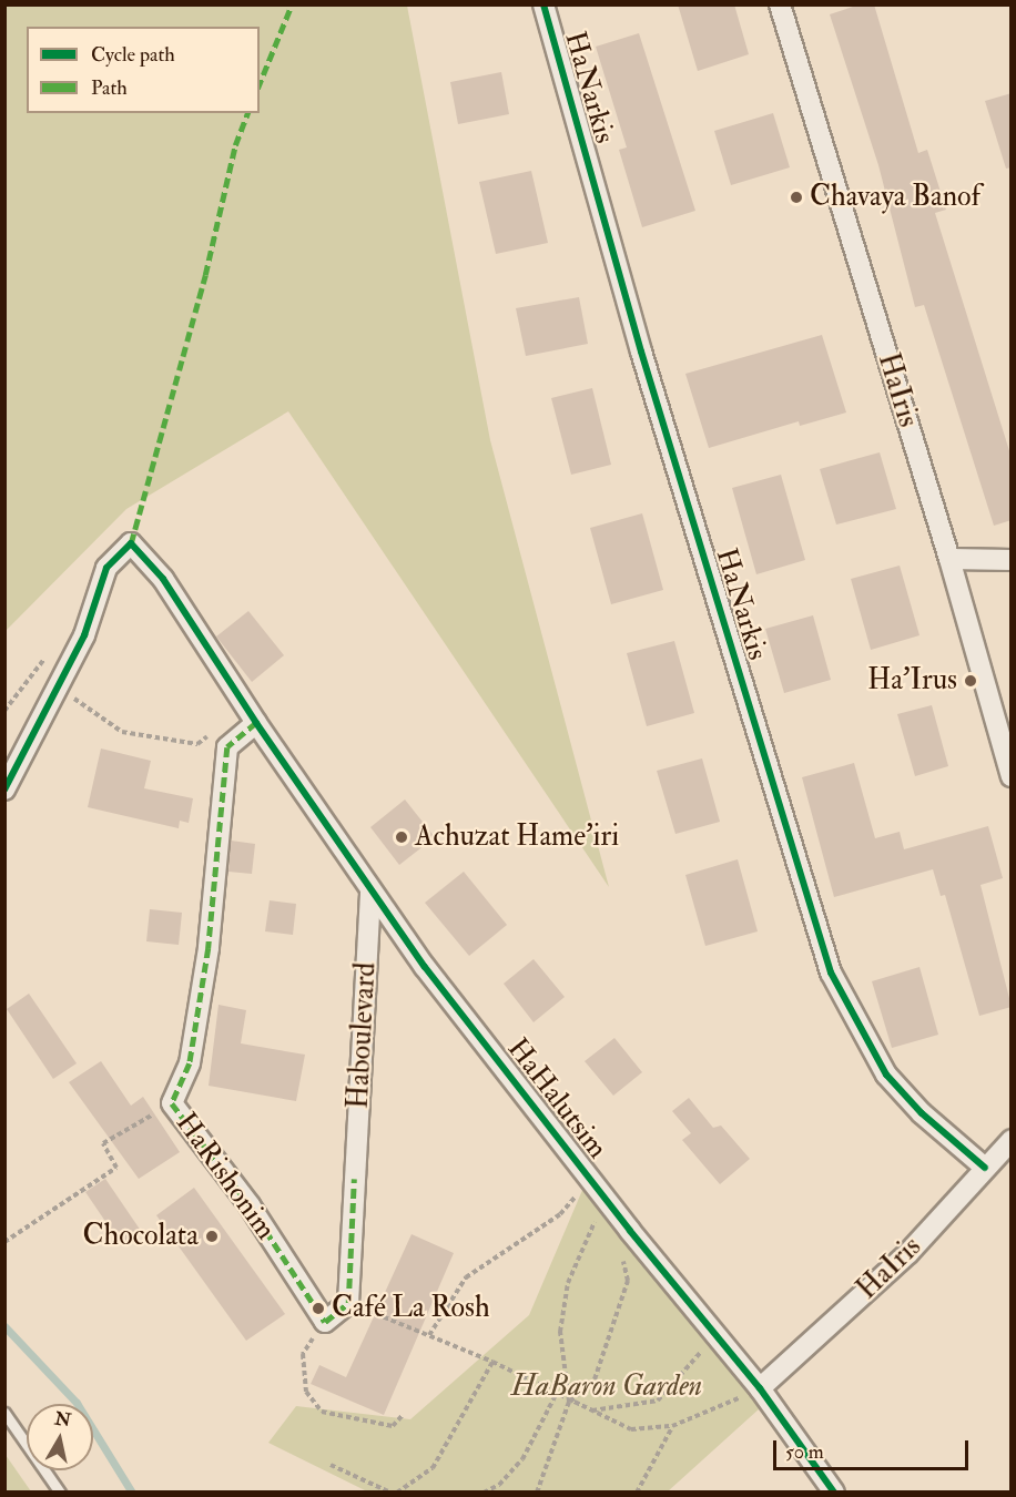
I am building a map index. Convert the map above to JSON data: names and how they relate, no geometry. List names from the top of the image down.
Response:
{
  "streets": {
    "street": [
      "HaNarkis",
      "HaIris",
      "Haboulevard",
      "HaHalutsim",
      "HaRishonim"
    ]
  },
  "crossings": [
    ["HaNarkis", "HaIris"],
    ["HaIris", "HaHalutsim"],
    ["Haboulevard", "HaHalutsim"],
    ["HaHalutsim", "HaRishonim"]
  ],
  "parks": ["HaBaron Garden"],
  "places": [
    "Chavaya Banof",
    "Ha'Irus",
    "Achuzat Hame'iri",
    "Chocolata",
    "Café La Rosh"
  ],
  "legend": ["Cycle path", "Path"],
  "scale_bar": "50 m",
  "north": "top"
}
